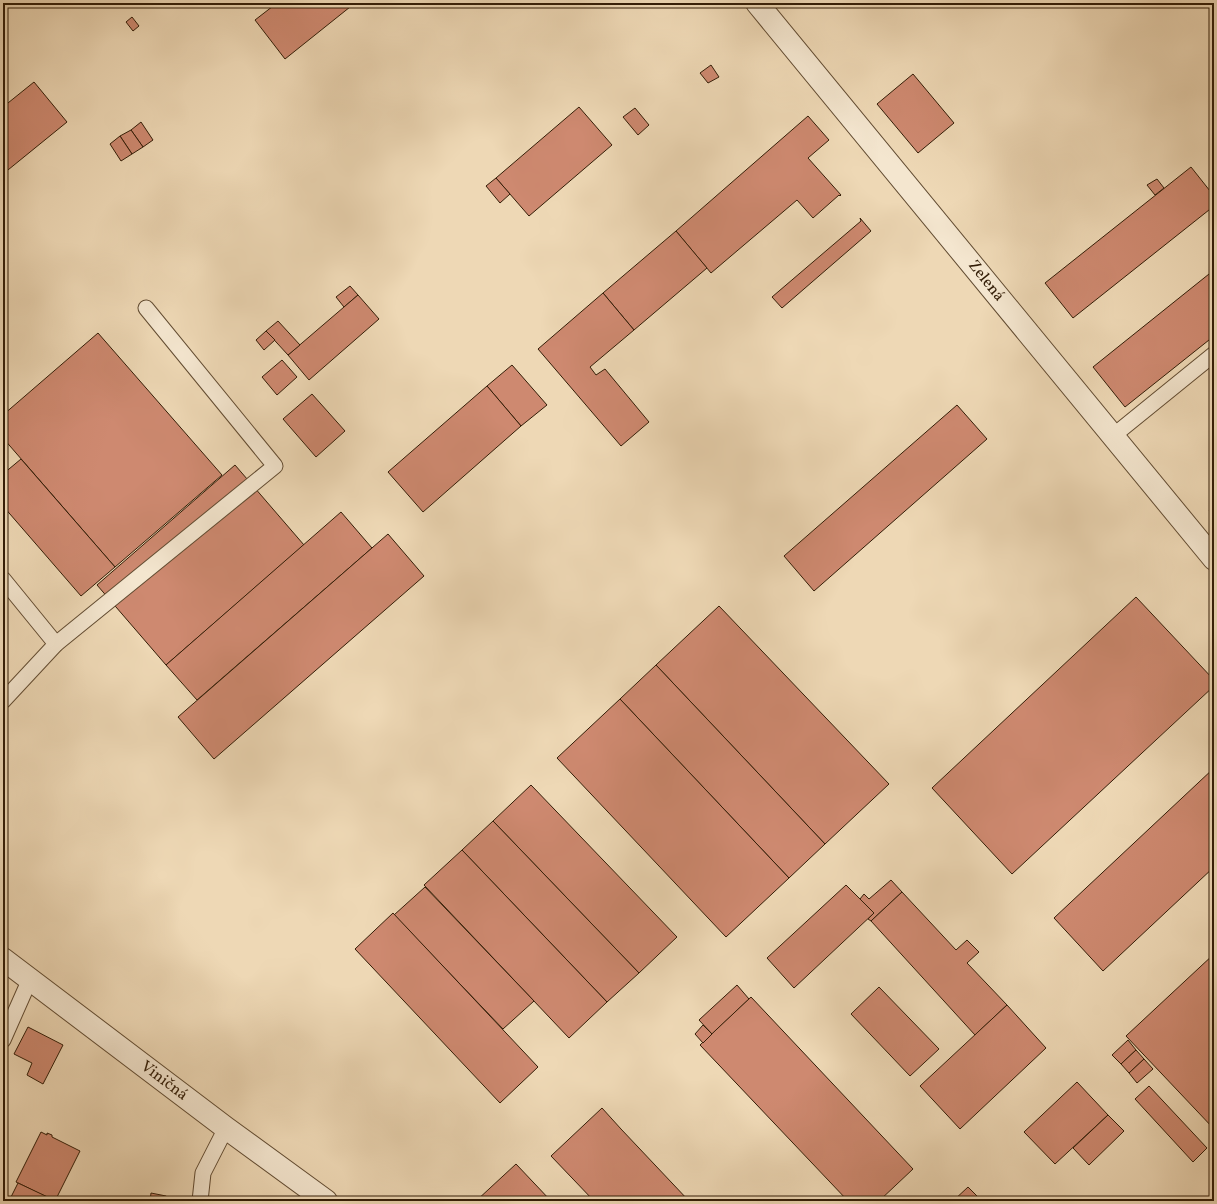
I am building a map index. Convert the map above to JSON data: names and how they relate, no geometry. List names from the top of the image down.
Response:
{
  "streets": {
    "street": ["Zelená", "Viničná"]
  }
}
